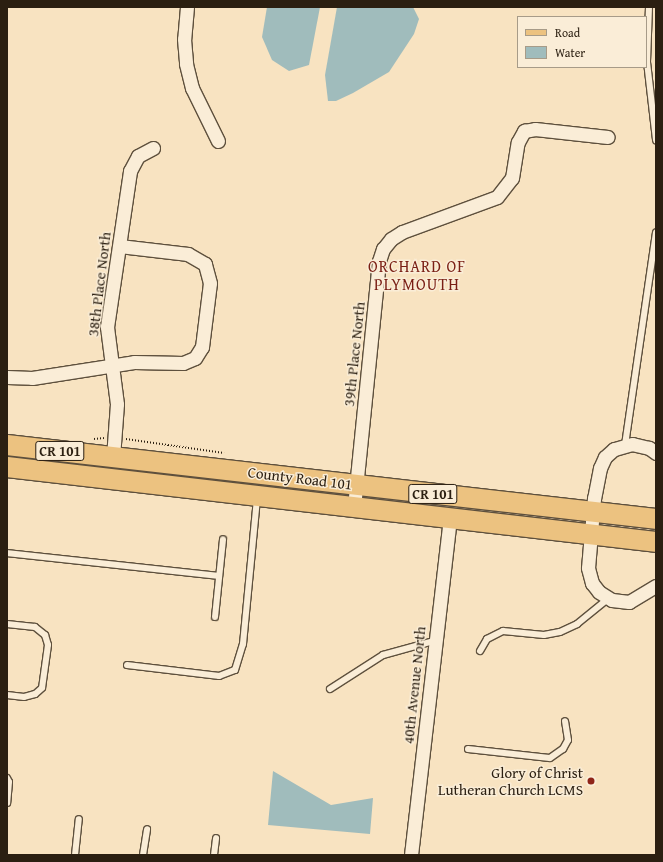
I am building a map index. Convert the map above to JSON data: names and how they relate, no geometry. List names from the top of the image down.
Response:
{
  "streets": {
    "main road": ["CR 101", "County Road 101"],
    "street": ["38th Place North", "39th Place North", "40th Avenue North"]
  },
  "crossings": [
    ["38th Place North", "County Road 101"],
    ["39th Place North", "County Road 101"],
    ["County Road 101", "40th Avenue North"]
  ],
  "districts": ["ORCHARD OF PLYMOUTH"],
  "places": ["Glory of Christ Lutheran Church LCMS"],
  "legend": ["Road", "Water"]
}
